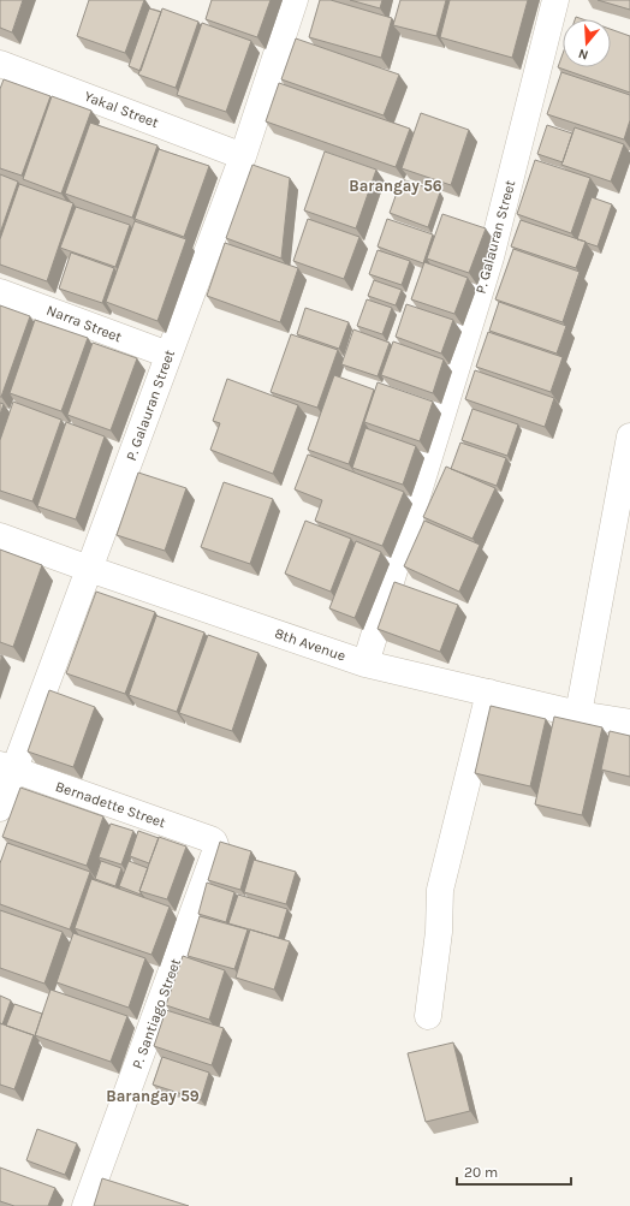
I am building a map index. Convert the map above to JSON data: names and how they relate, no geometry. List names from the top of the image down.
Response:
{
  "streets": {
    "street": [
      "Yakal Street",
      "P. Galauran Street",
      "Narra Street",
      "8th Avenue",
      "Bernadette Street",
      "P. Santiago Street"
    ]
  },
  "crossings": [
    ["Yakal Street", "P. Galauran Street"],
    ["P. Galauran Street", "Narra Street"],
    ["P. Galauran Street", "8th Avenue"],
    ["P. Galauran Street", "Bernadette Street"],
    ["Bernadette Street", "P. Santiago Street"]
  ],
  "districts": ["Barangay 56", "Barangay 59"],
  "scale_bar": "20 m",
  "north": "bottom"
}
